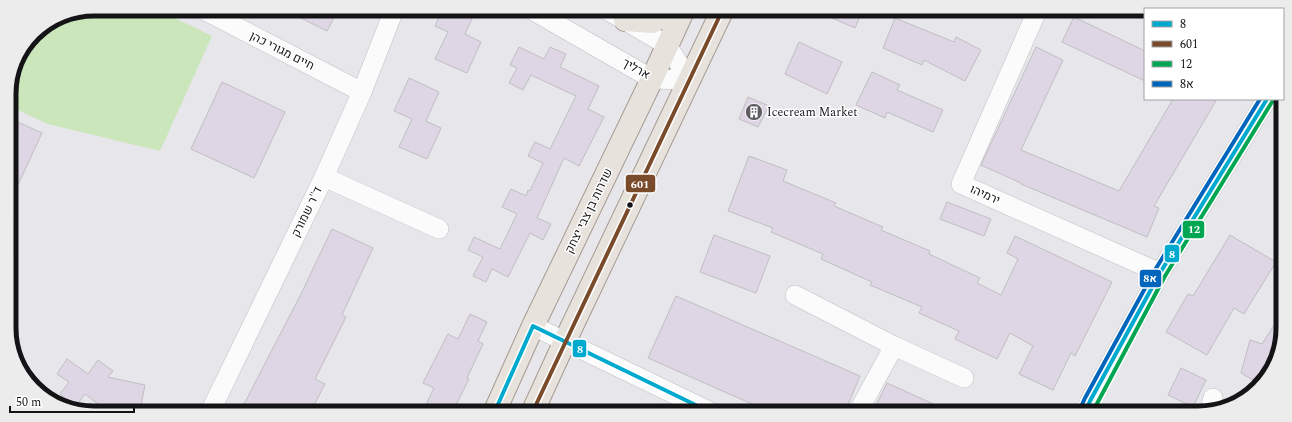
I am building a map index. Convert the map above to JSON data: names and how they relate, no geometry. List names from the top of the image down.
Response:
{
  "streets": {
    "main road": ["שדרות בן צבי יצחק"],
    "street": [
      "חיים מגורי כהן",
      "ארליך",
      "ירמיהו",
      "ד\"ר שמורק"
    ]
  },
  "crossings": [
    ["חיים מגורי כהן", "ד\"ר שמורק"],
    ["ארליך", "שדרות בן צבי יצחק"]
  ],
  "places": {
    "building": ["Icecream Market"]
  },
  "lines": [
    "transit line 601",
    "transit line 8",
    "transit line 8א",
    "transit line 12"
  ],
  "legend": [
    "8",
    "601",
    "12",
    "8א"
  ],
  "scale_bar": "50 m"
}
